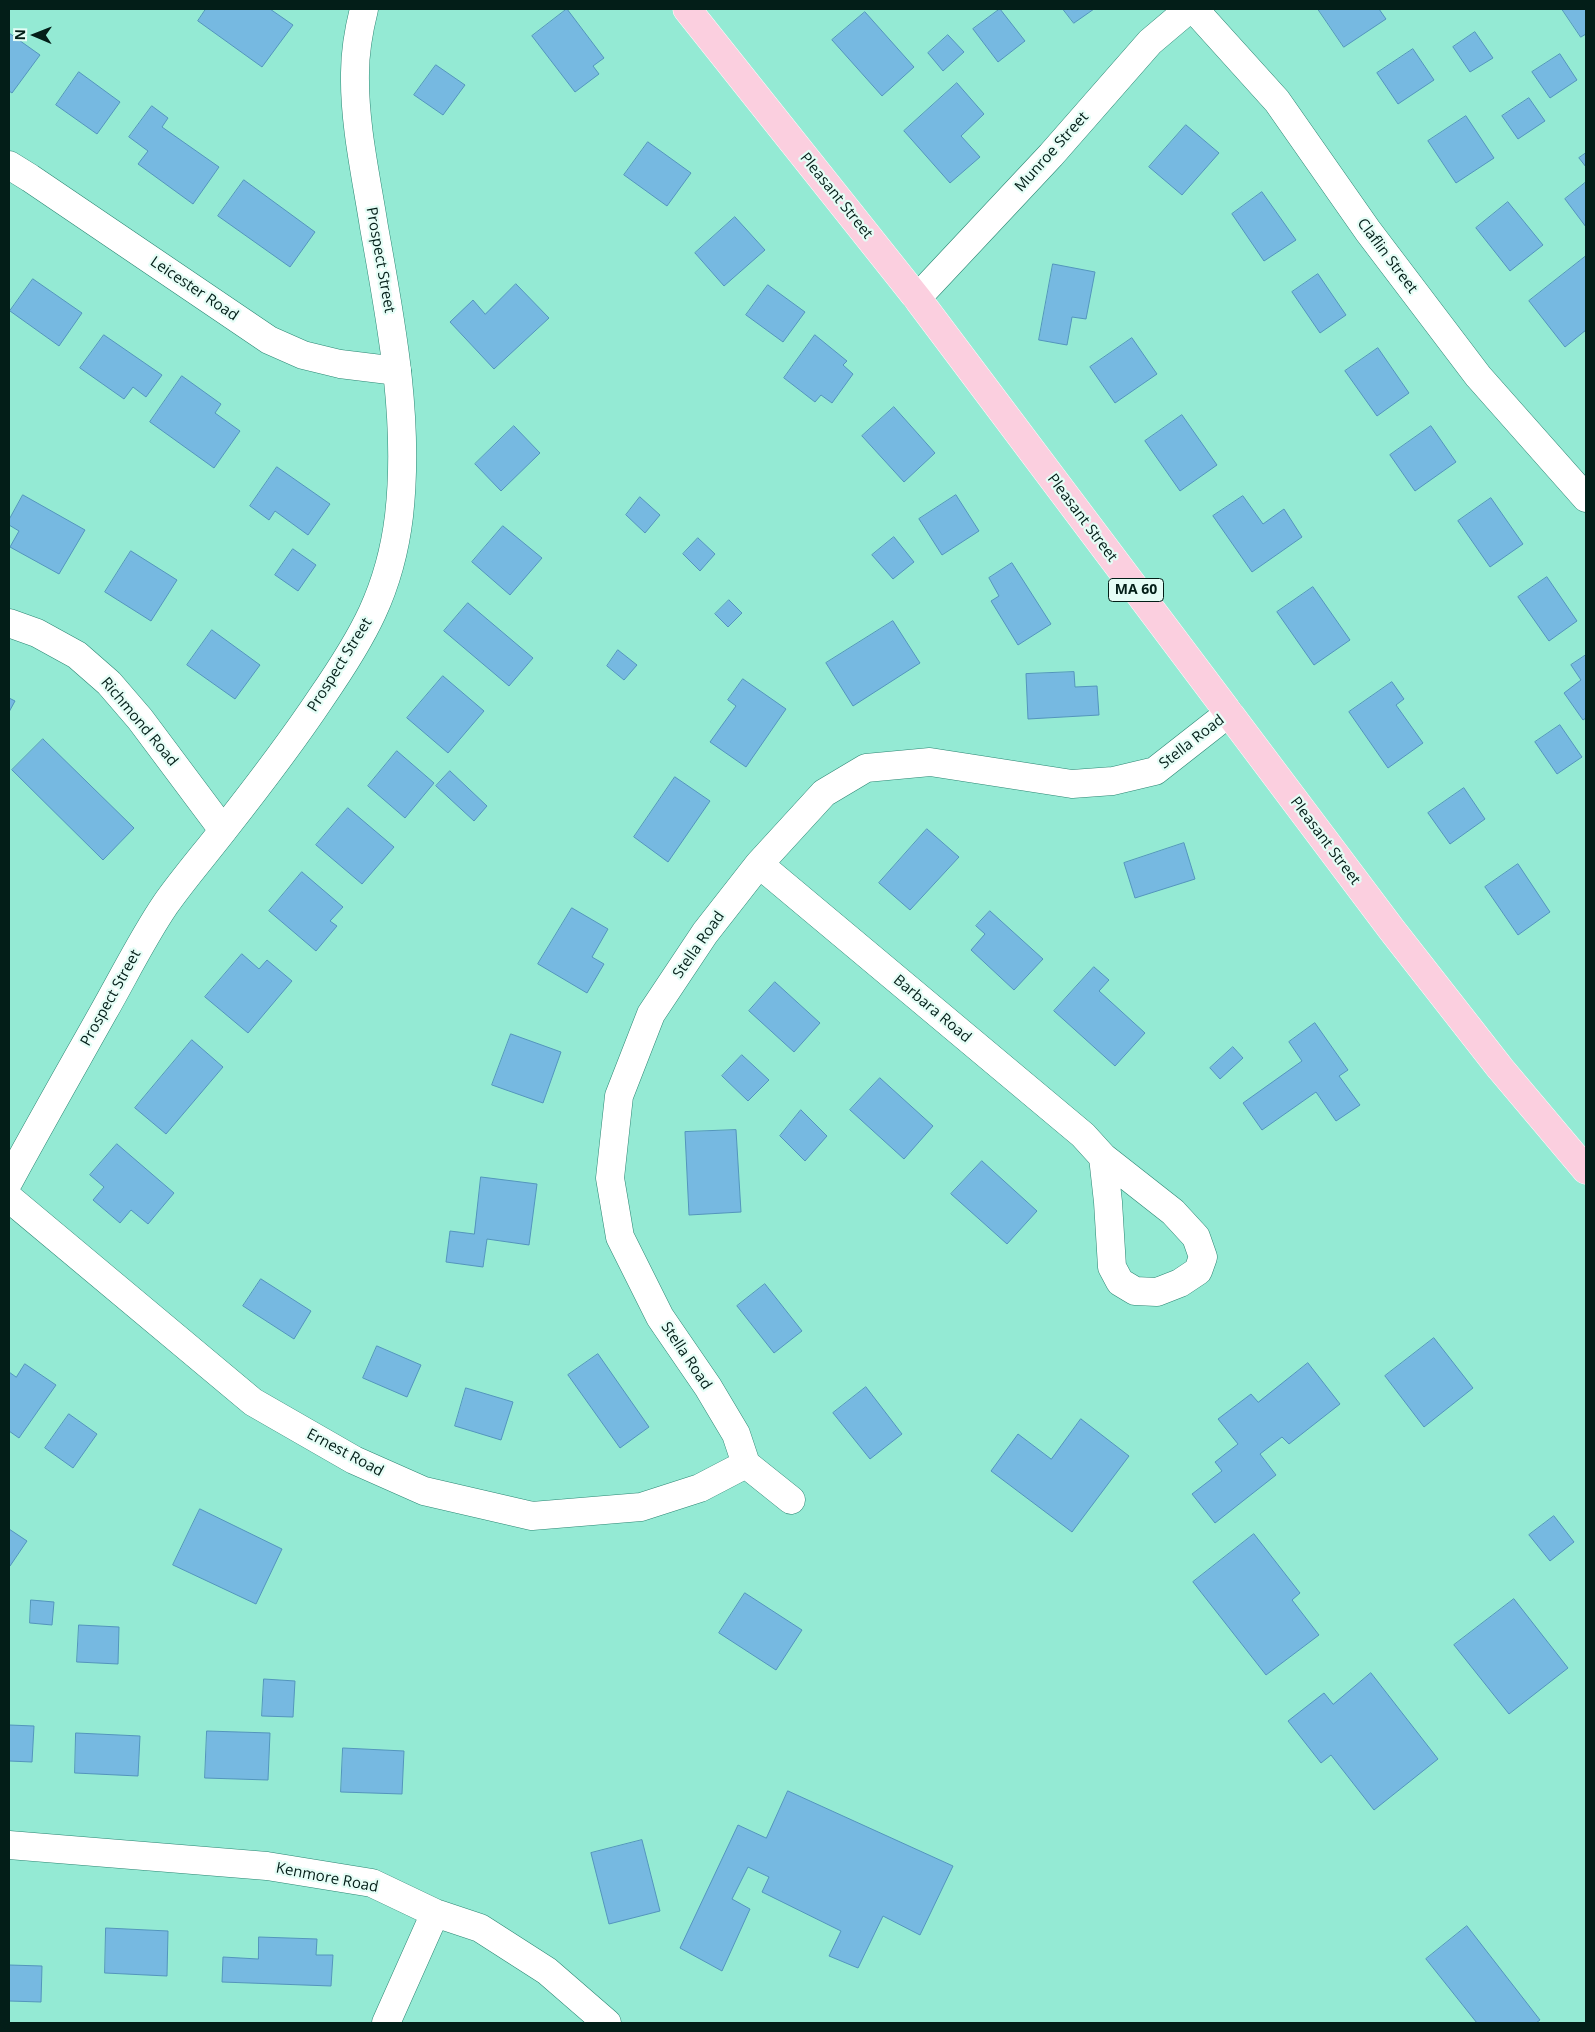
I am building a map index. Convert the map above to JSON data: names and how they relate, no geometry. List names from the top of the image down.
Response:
{
  "streets": {
    "main road": ["Pleasant Street", "MA 60"],
    "street": [
      "Munroe Street",
      "Claflin Street",
      "Prospect Street",
      "Leicester Road",
      "Richmond Road",
      "Stella Road",
      "Barbara Road",
      "Ernest Road",
      "Kenmore Road"
    ]
  },
  "crossings": [
    ["Munroe Street", "Pleasant Street"],
    ["Pleasant Street", "Stella Road"],
    ["Prospect Street", "Leicester Road"],
    ["Prospect Street", "Richmond Road"],
    ["Stella Road", "Barbara Road"],
    ["Stella Road", "Ernest Road"]
  ],
  "north": "left"
}
